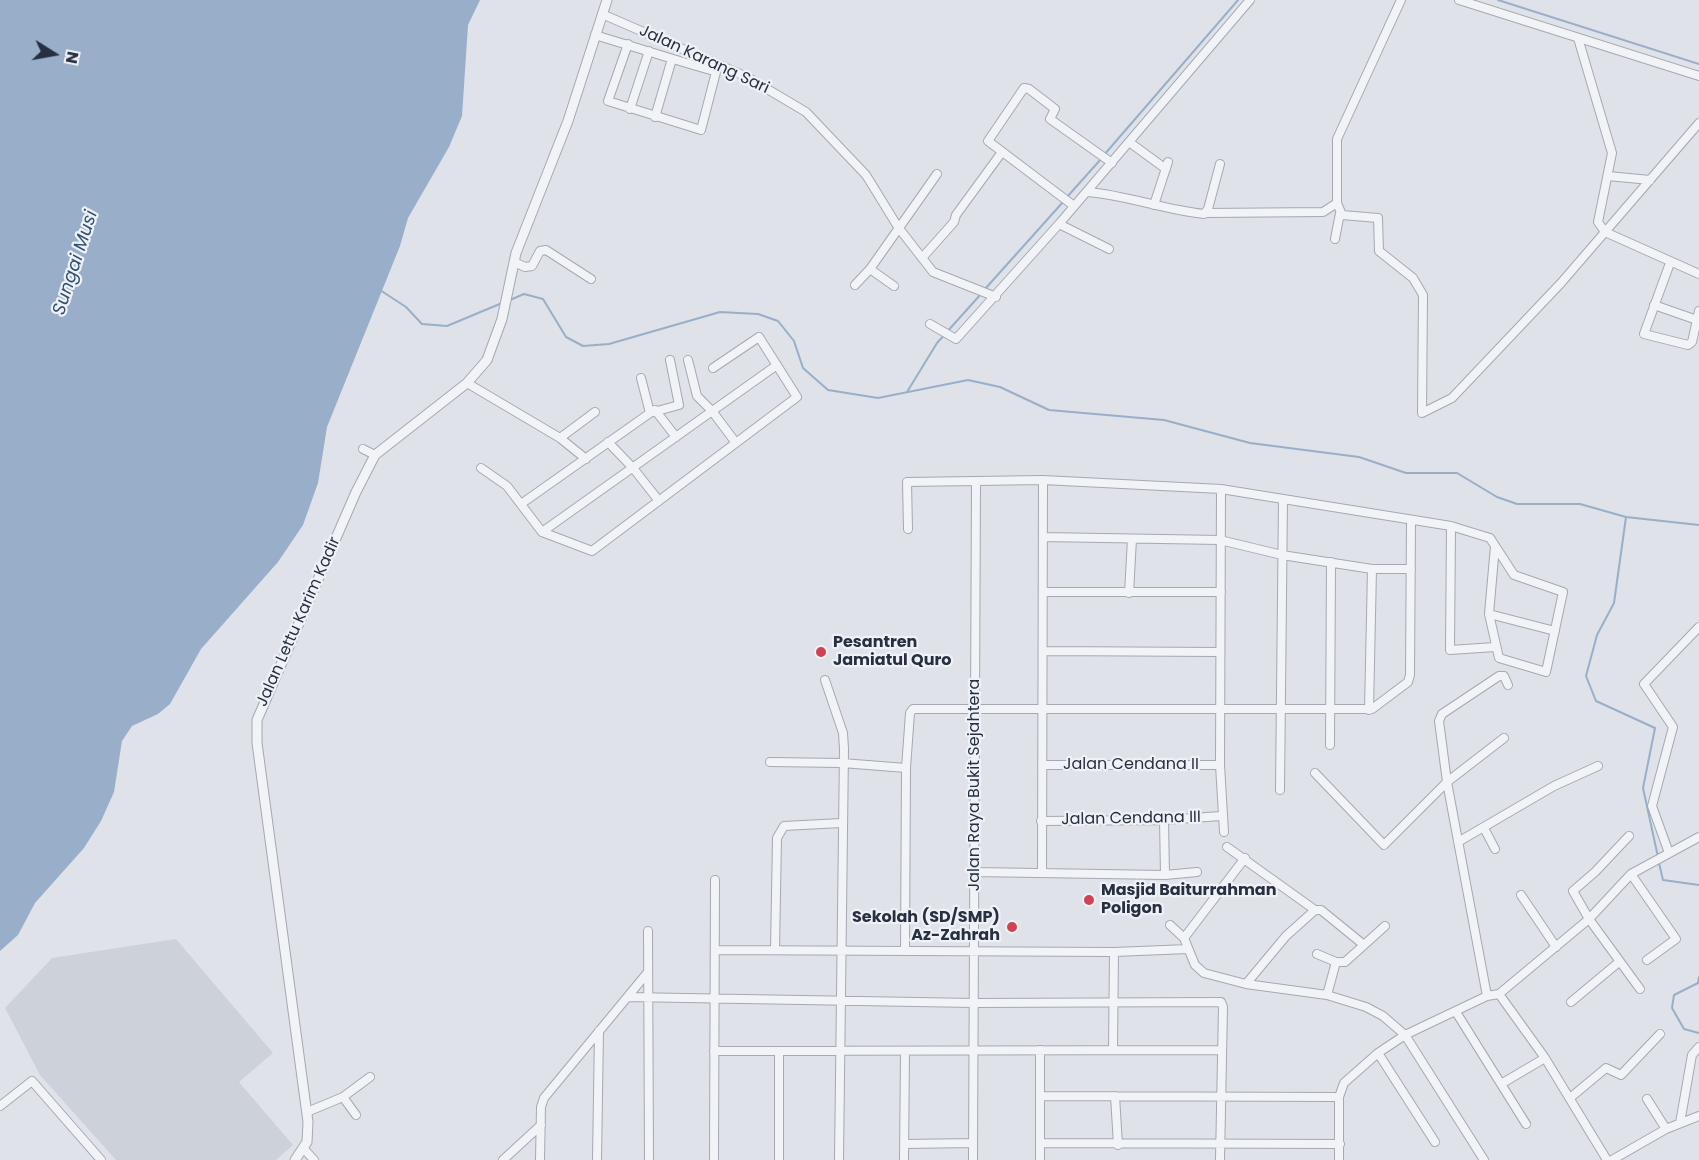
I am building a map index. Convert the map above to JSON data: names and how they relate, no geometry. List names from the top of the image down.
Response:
{
  "streets": {
    "street": [
      "Jalan Karang Sari",
      "Jalan Lettu Karim Kadir",
      "Jalan Cendana II",
      "Jalan Raya Bukit Sejahtera",
      "Jalan Cendana III"
    ]
  },
  "crossings": [
    ["Jalan Karang Sari", "Jalan Lettu Karim Kadir"]
  ],
  "water": ["Sungai Musi"],
  "places": ["Pesantren Jamiatul Quro", "Masjid Baiturrahman Poligon", "Sekolah (SD/SMP) Az-Zahrah"],
  "north": "right"
}
